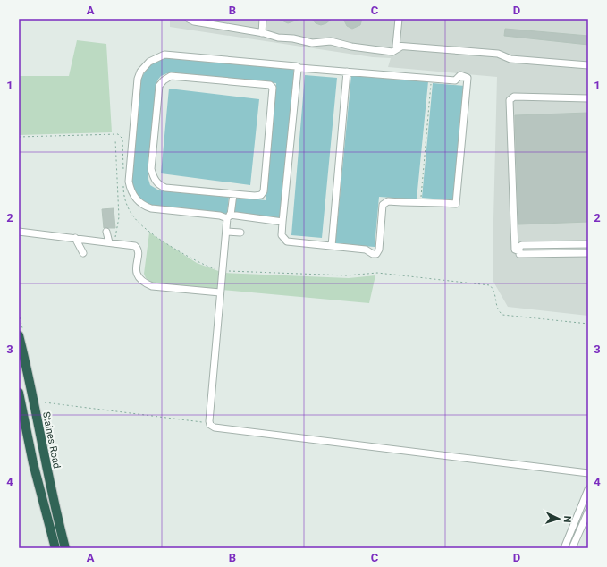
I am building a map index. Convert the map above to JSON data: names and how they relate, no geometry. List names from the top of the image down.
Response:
{
  "streets": {
    "highway": ["Staines Road"]
  },
  "north": "right",
  "grid": {
    "columns": [
      "A",
      "B",
      "C",
      "D"
    ],
    "rows": [
      "1",
      "2",
      "3",
      "4"
    ]
  }
}
